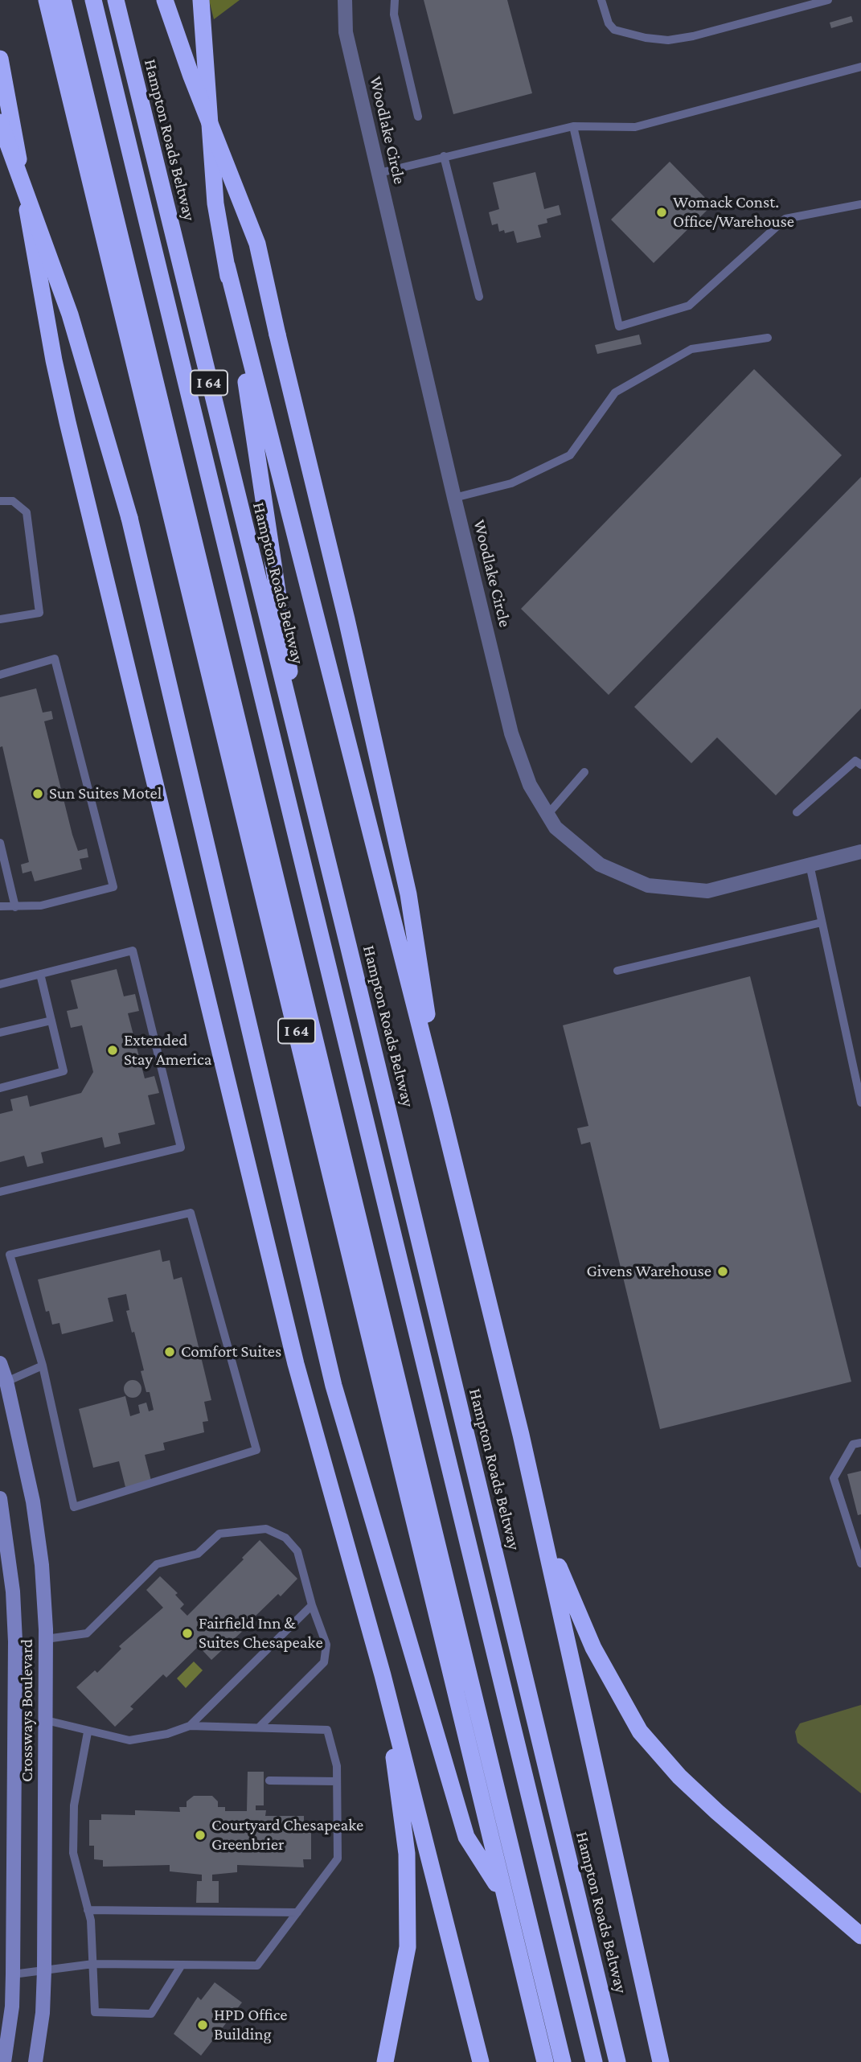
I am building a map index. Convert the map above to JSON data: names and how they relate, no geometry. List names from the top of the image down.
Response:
{
  "streets": {
    "highway": ["Hampton Roads Beltway", "I 64"],
    "street": ["Woodlake Circle", "Crossways Boulevard"]
  },
  "places": [
    "Womack Const. Office/Warehouse",
    "Sun Suites Motel",
    "Extended Stay America",
    "Givens Warehouse",
    "Comfort Suites",
    "Fairfield Inn & Suites Chesapeake",
    "Courtyard Chesapeake Greenbrier",
    "HPD Office Building"
  ]
}
